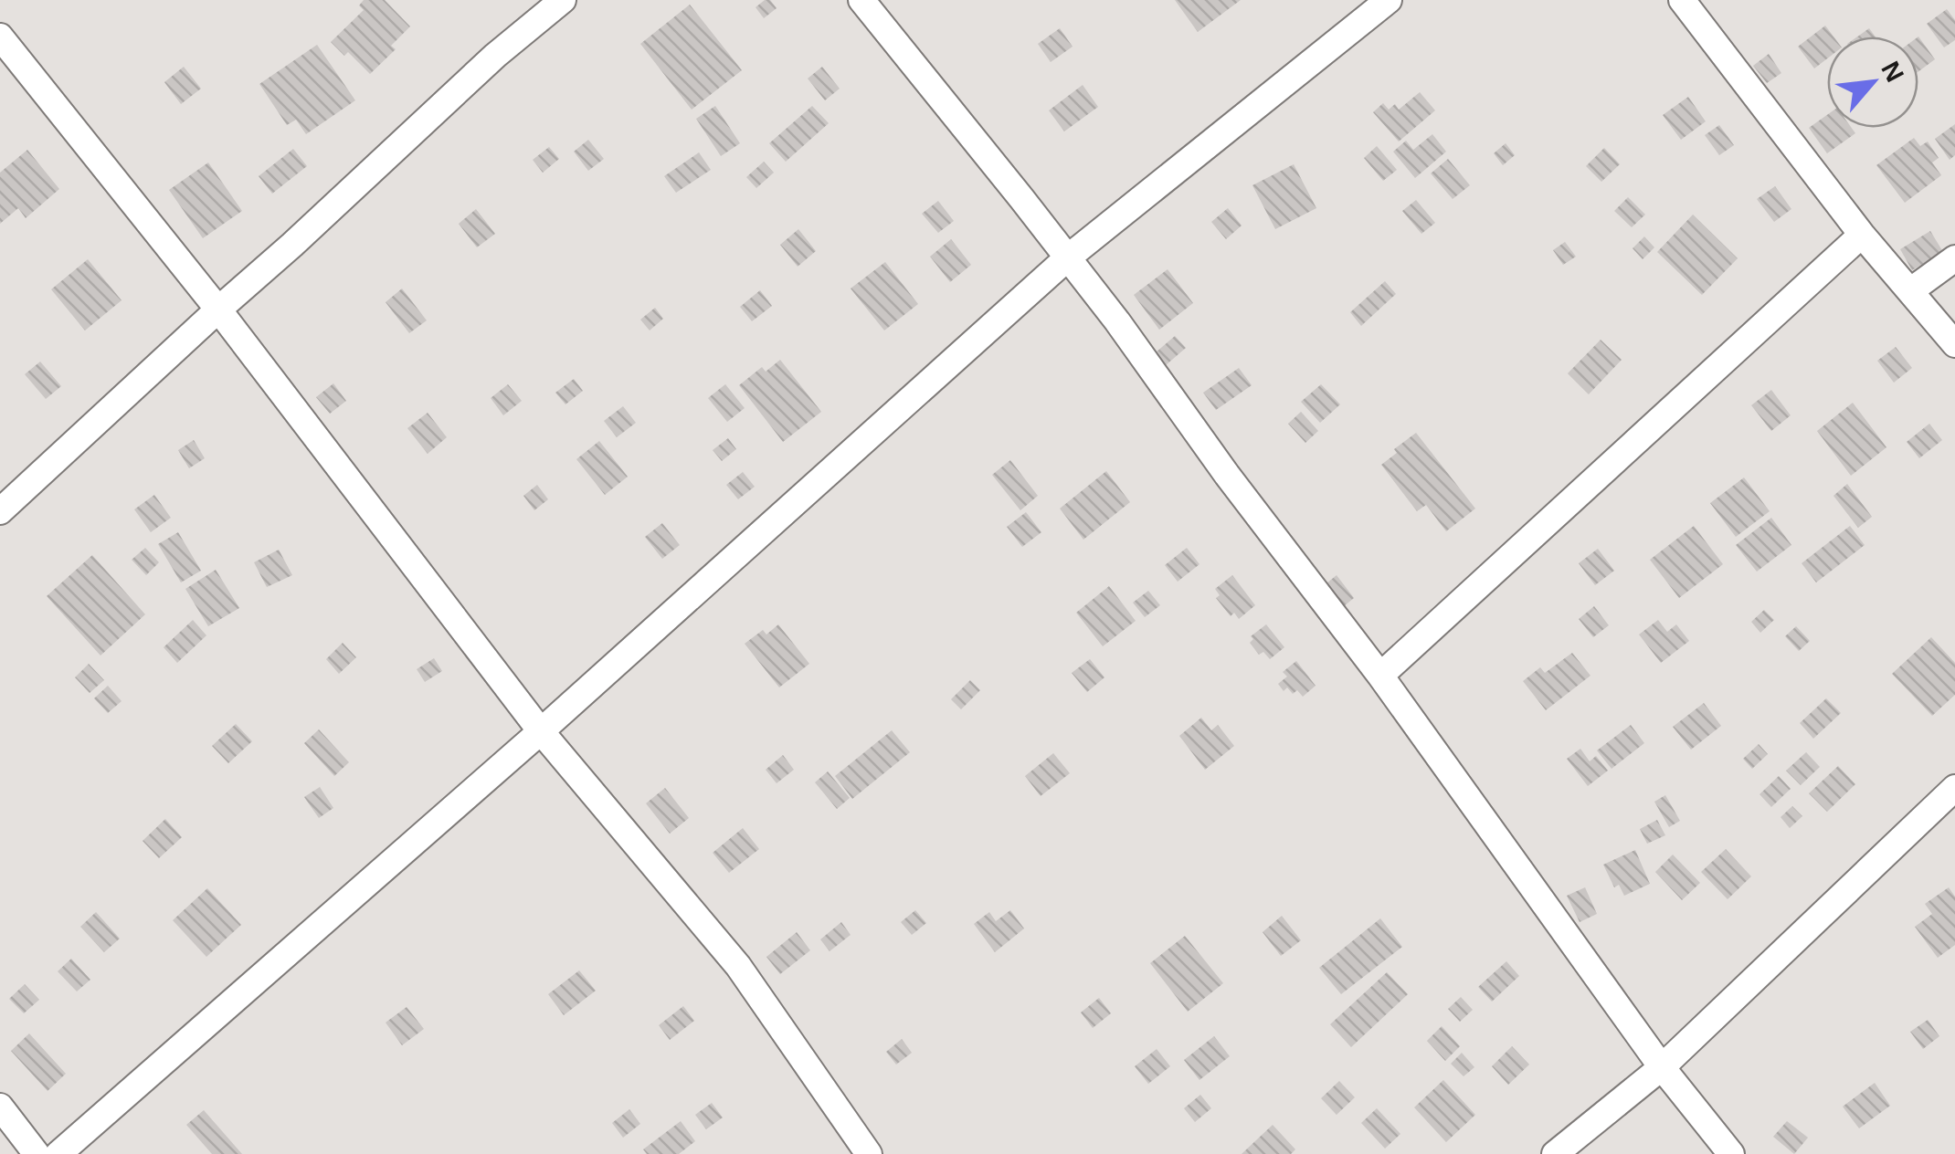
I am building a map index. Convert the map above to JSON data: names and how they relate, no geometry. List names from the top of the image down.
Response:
{
  "north": "top right"
}
